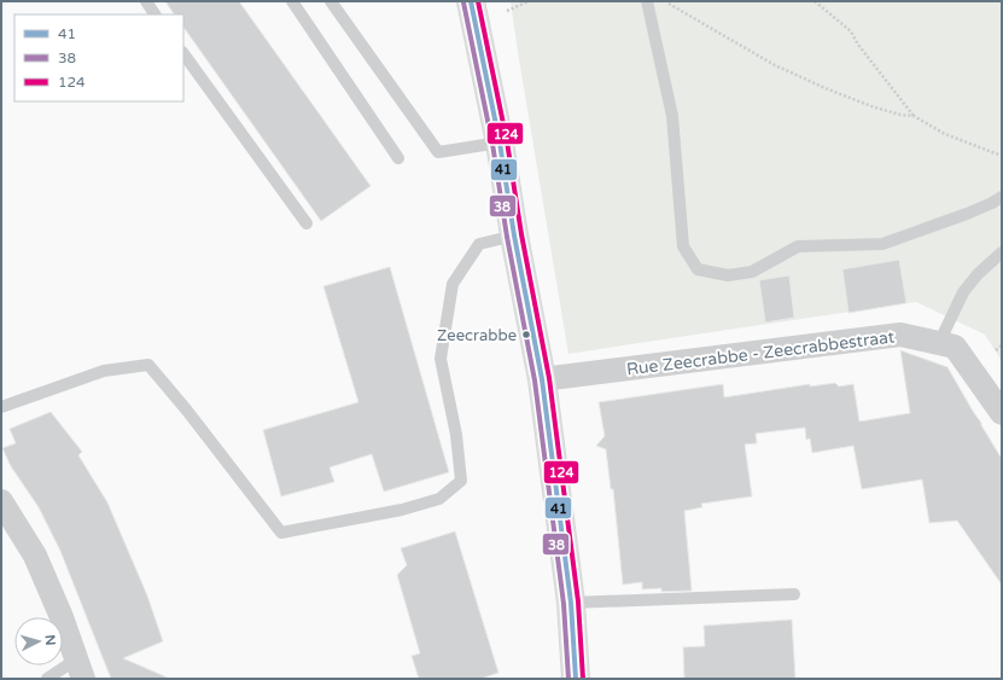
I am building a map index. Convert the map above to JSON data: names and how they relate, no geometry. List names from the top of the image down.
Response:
{
  "streets": {
    "street": ["Rue Zeecrabbe - Zeecrabbestraat"]
  },
  "places": ["Zeecrabbe"],
  "lines": ["transit line 41", "transit line 124", "transit line 38"],
  "legend": ["41", "38", "124"],
  "north": "right"
}
